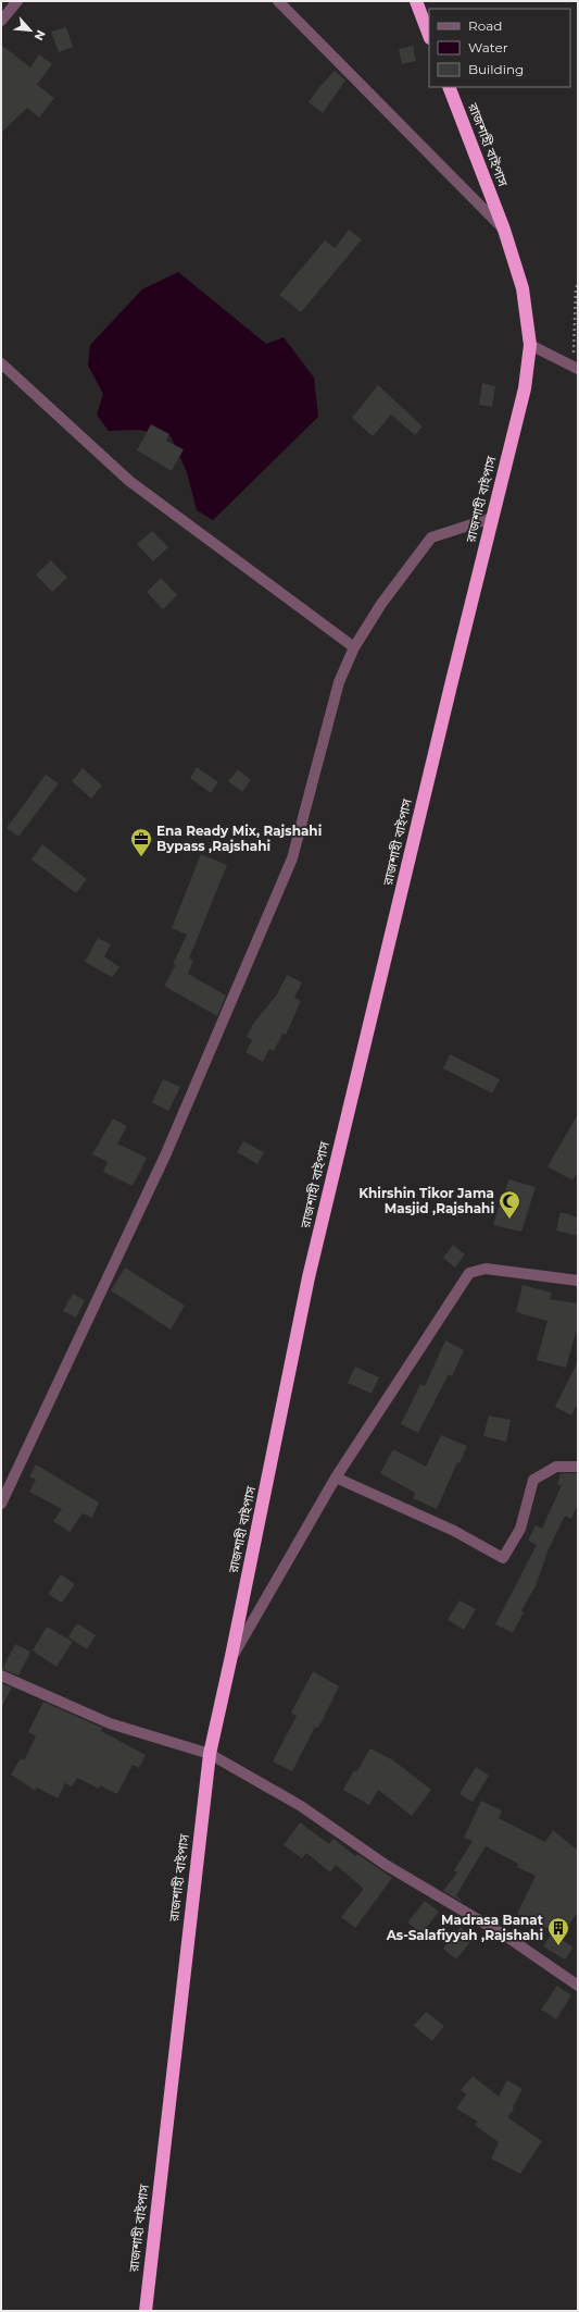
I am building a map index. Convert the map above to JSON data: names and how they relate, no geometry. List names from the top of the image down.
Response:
{
  "streets": {
    "highway": ["রাজশাহী বাইপাস"]
  },
  "places": {
    "office": ["Ena Ready Mix, Rajshahi Bypass ,Rajshahi"],
    "mosque": ["Khirshin Tikor Jama Masjid ,Rajshahi"],
    "building": ["Madrasa Banat As-Salafiyyah ,Rajshahi"]
  },
  "legend": ["Road", "Water", "Building"],
  "north": "bottom right"
}
